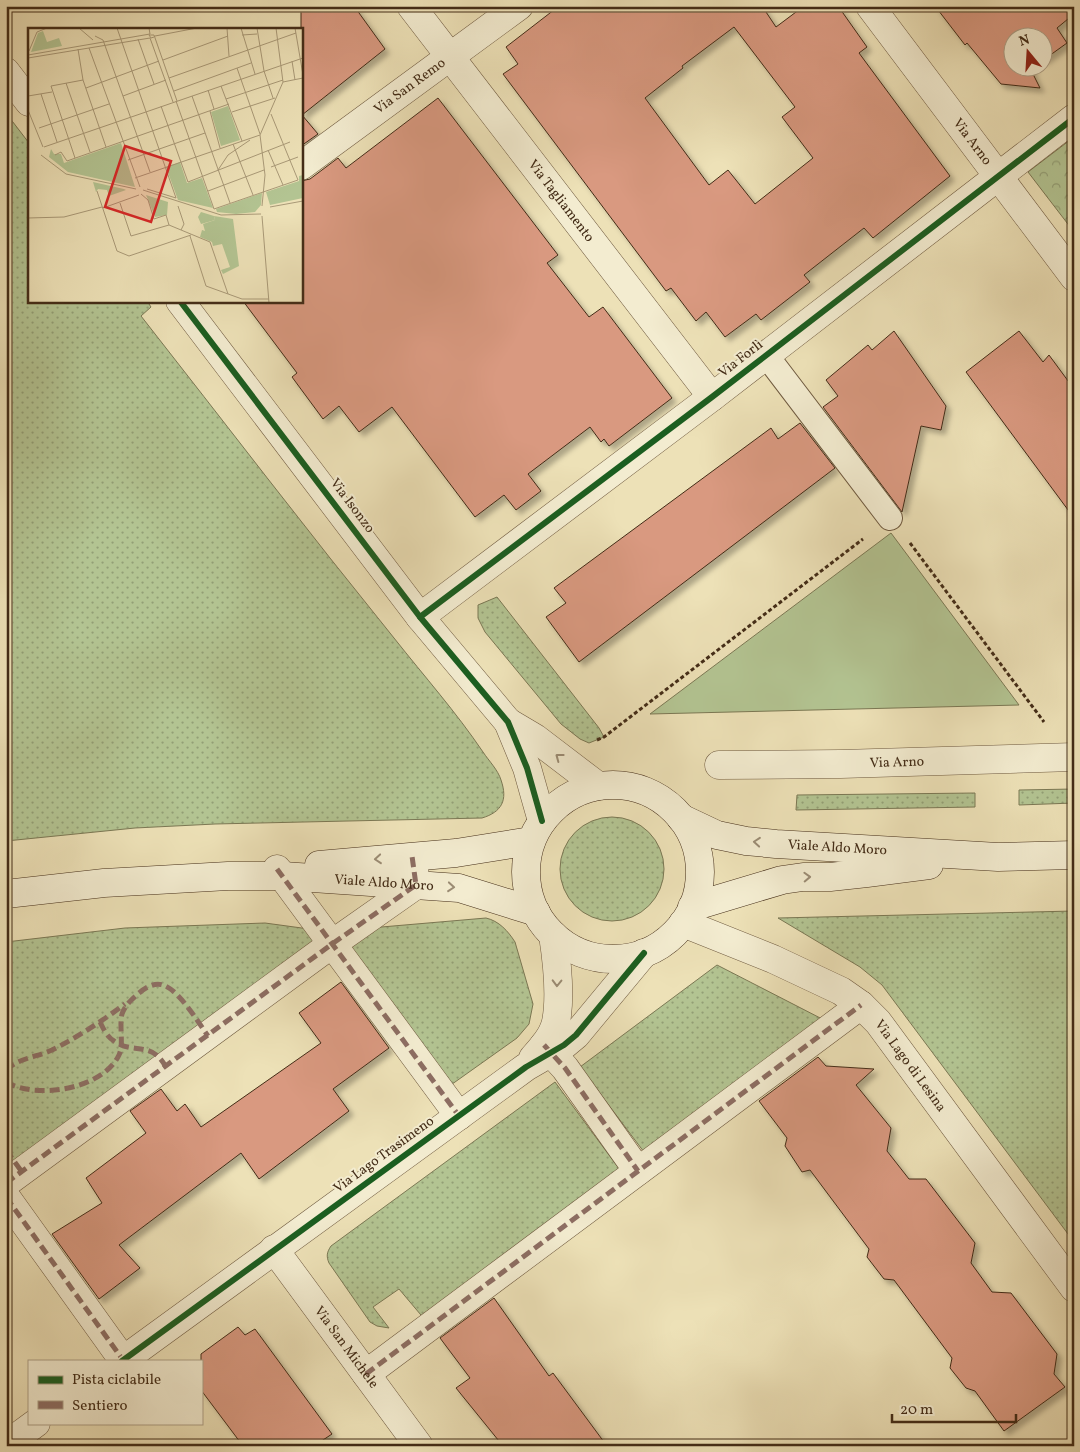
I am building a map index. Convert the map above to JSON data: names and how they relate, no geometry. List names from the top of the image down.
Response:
{
  "streets": {
    "street": [
      "Via San Remo",
      "Via Arno",
      "Via Tagliamento",
      "Via Forlì",
      "Via Isonzo",
      "Viale Aldo Moro",
      "Via Lago di Lesina",
      "Via Lago Trasimeno",
      "Via San Michele"
    ]
  },
  "crossings": [
    ["Via San Remo", "Via Tagliamento"],
    ["Via Arno", "Via Forlì"],
    ["Via Tagliamento", "Via Forlì"],
    ["Via Forlì", "Via Isonzo"],
    ["Viale Aldo Moro", "Via Lago di Lesina"],
    ["Viale Aldo Moro", "Via Lago Trasimeno"],
    ["Via Lago di Lesina", "Via Lago Trasimeno"],
    ["Via Lago Trasimeno", "Via San Michele"]
  ],
  "legend": ["Pista ciclabile", "Sentiero"],
  "scale_bar": "20 m",
  "north": "top"
}
